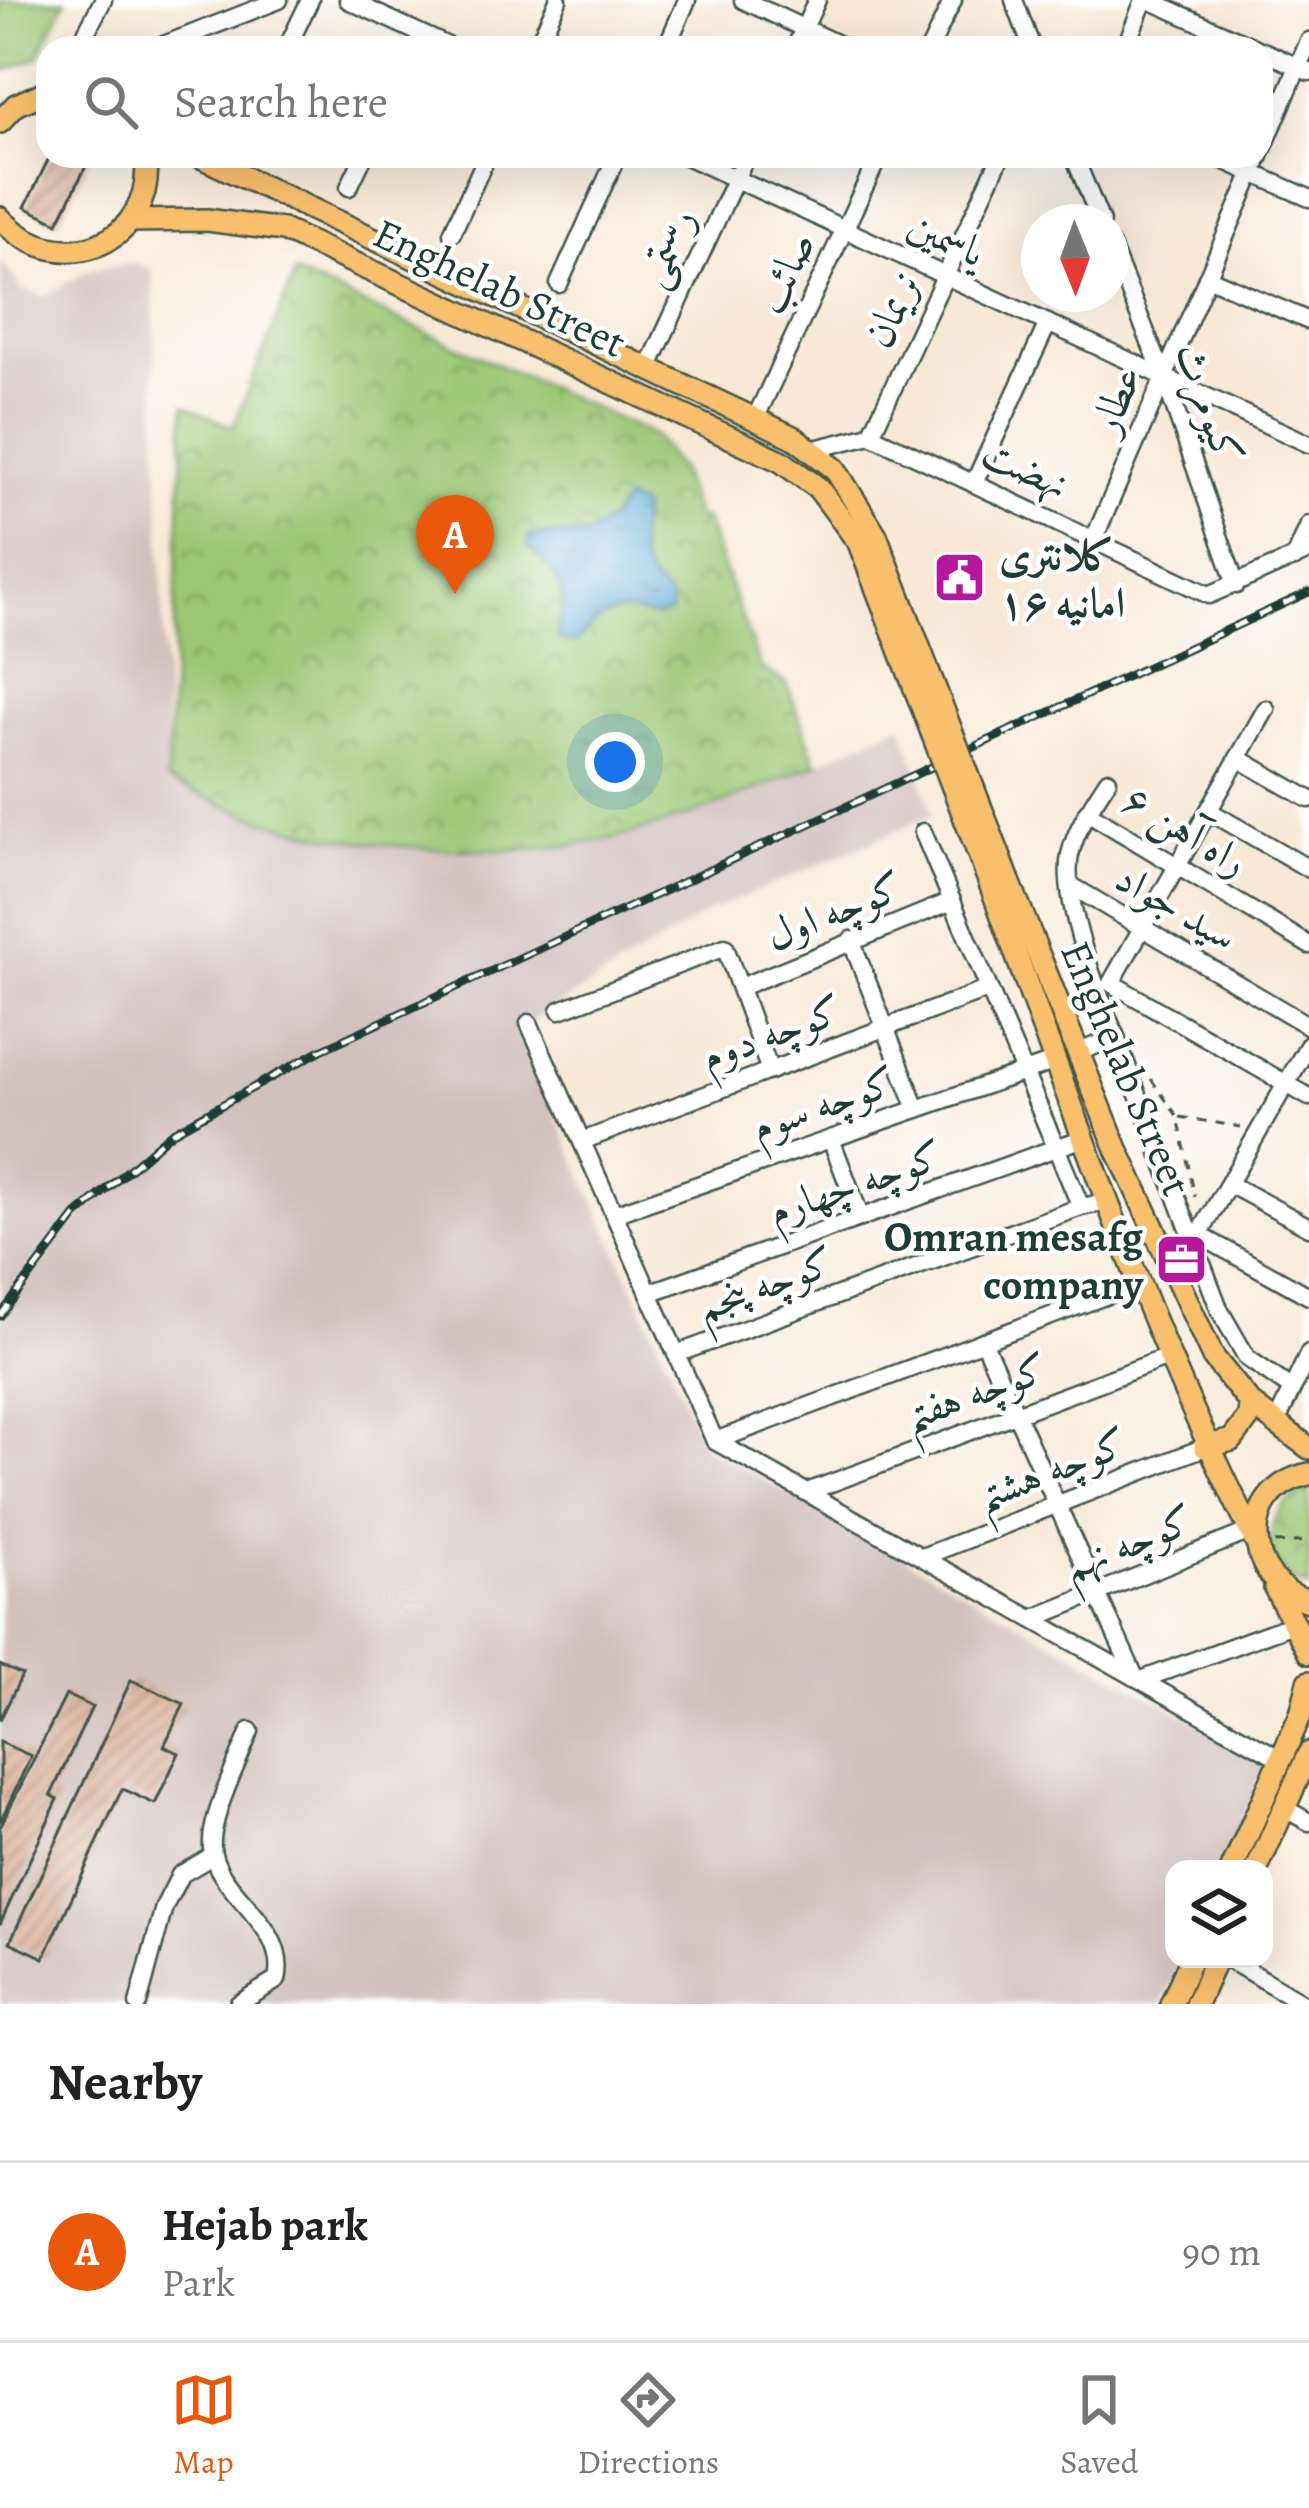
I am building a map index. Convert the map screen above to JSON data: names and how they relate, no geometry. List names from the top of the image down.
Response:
{
  "streets": {
    "main road": ["Enghelab Street"],
    "street": [
      "یاسمین",
      "رستمی",
      "صائب",
      "نریمان",
      "عطار",
      "کیومرث",
      "نهضت",
      "راه آهن ۶",
      "سید جواد",
      "کوچه اول",
      "کوچه دوم",
      "کوچه سوم",
      "کوچه چهارم",
      "کوچه پنجم",
      "کوچه هفتم",
      "کوچه هشتم",
      "کوچه نهم"
    ]
  },
  "crossings": [
    ["یاسمین", "رستمی"],
    ["یاسمین", "صائب"],
    ["یاسمین", "نریمان"],
    ["یاسمین", "عطار"],
    ["یاسمین", "کیومرث"],
    ["رستمی", "Enghelab Street"],
    ["صائب", "Enghelab Street"],
    ["Enghelab Street", "کوچه سوم"],
    ["Enghelab Street", "کوچه چهارم"],
    ["Enghelab Street", "کوچه پنجم"],
    ["Enghelab Street", "کوچه هفتم"],
    ["Enghelab Street", "کوچه هشتم"],
    ["Enghelab Street", "کوچه نهم"],
    ["نریمان", "نهضت"],
    ["عطار", "کیومرث"],
    ["عطار", "نهضت"],
    ["کیومرث", "نهضت"]
  ],
  "places": {
    "public building": ["کلانتری ۱۶ امانیه"],
    "office": ["Omran mesafg company"]
  },
  "north": "bottom",
  "page": {
    "search": "Search here",
    "pins": "A",
    "heading": "Nearby",
    "list": [
      {
        "mark": "A",
        "name": "Hejab park",
        "note": "Park",
        "value": "90 m"
      }
    ],
    "nav": ["Map", "Directions", "Saved"]
  }
}
